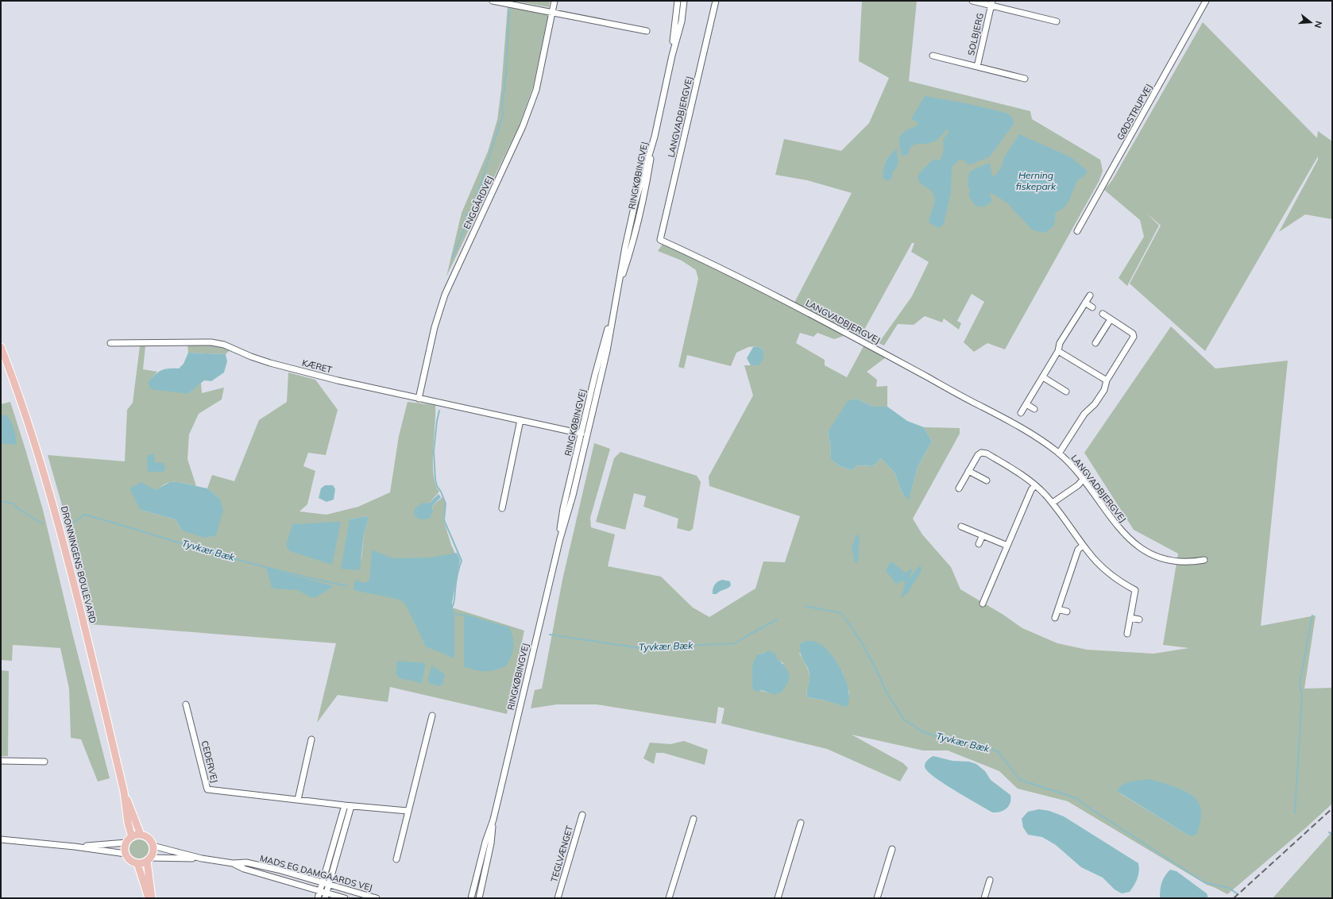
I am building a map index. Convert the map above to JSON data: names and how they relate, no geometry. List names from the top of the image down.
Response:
{
  "streets": {
    "main road": ["DRONNINGENS BOULEVARD"],
    "street": [
      "SOLBJERG",
      "GØDSTRUPVEJ",
      "LANGVADBJERGVEJ",
      "RINGKØBINGVEJ",
      "ENGGÅRDVEJ",
      "KÆRET",
      "CEDERVEJ",
      "TEGLVÆNGET",
      "MADS EG DAMGAARDS VEJ"
    ]
  },
  "crossings": [
    ["RINGKØBINGVEJ", "KÆRET"],
    ["ENGGÅRDVEJ", "KÆRET"],
    ["DRONNINGENS BOULEVARD", "MADS EG DAMGAARDS VEJ"]
  ],
  "water": ["Herning fiskepark", "Tyvkær Bæk"],
  "north": "right"
}
